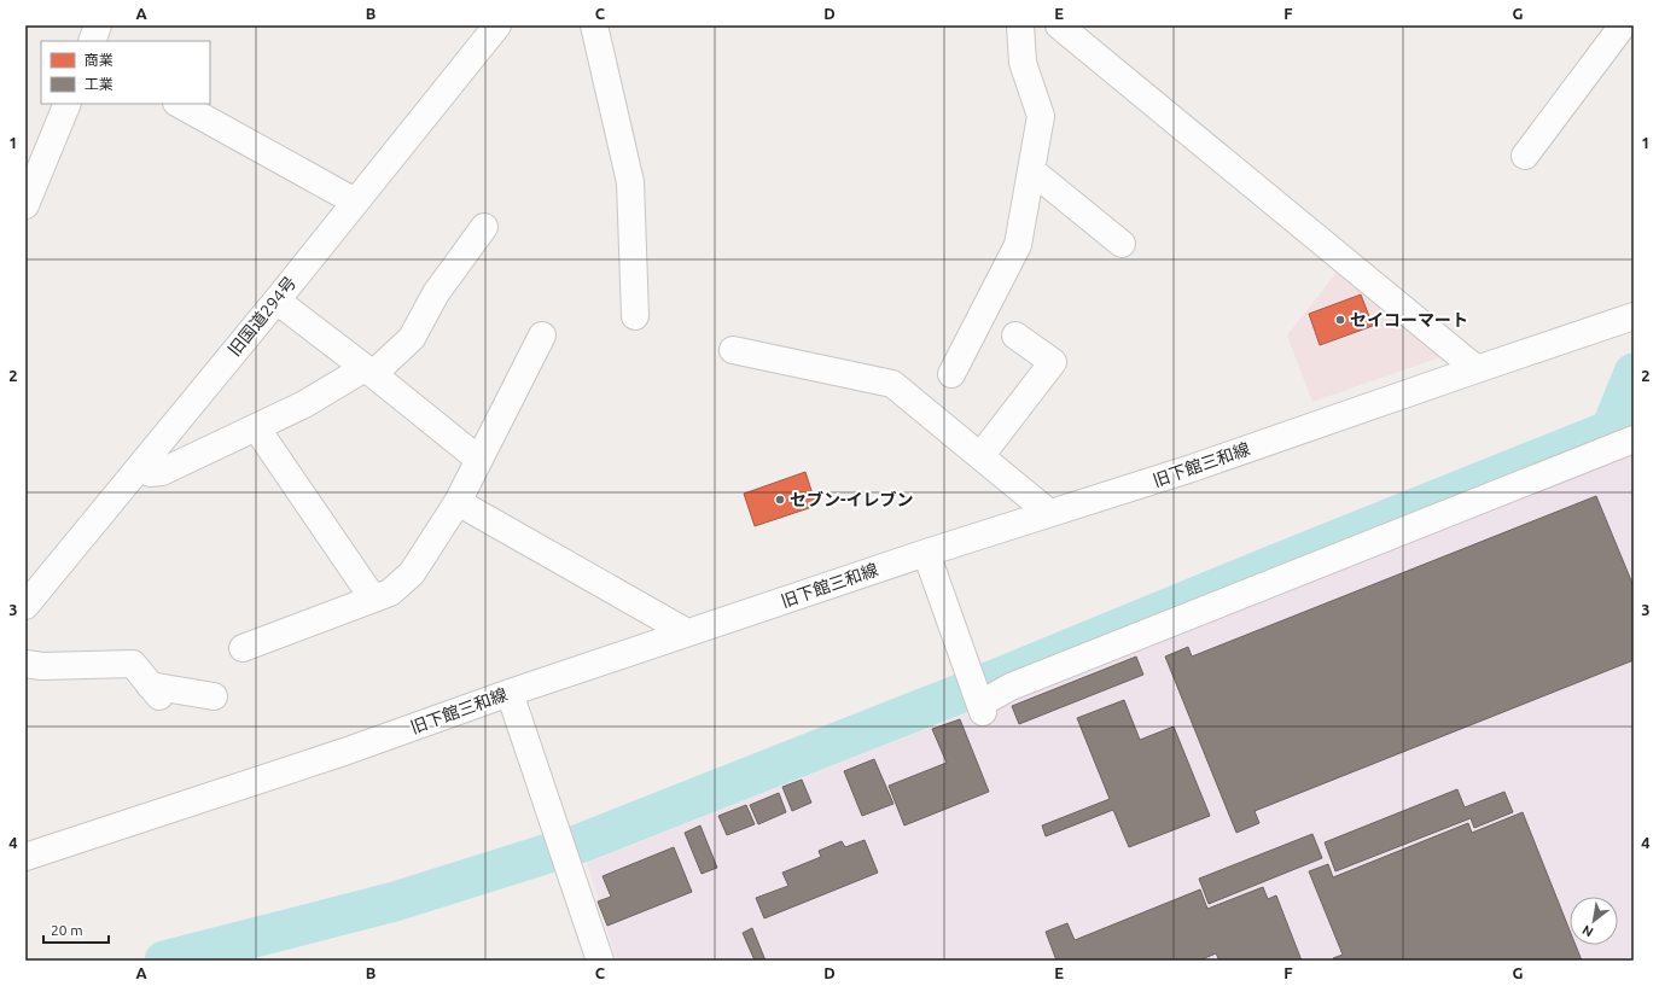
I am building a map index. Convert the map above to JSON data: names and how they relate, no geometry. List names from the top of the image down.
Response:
{
  "streets": {
    "street": ["旧国道294号", "旧下館三和線"]
  },
  "places": ["セイコーマート", "セブン-イレブン"],
  "legend": ["商業", "工業"],
  "scale_bar": "20 m",
  "north": "bottom left",
  "grid": {
    "columns": [
      "A",
      "B",
      "C",
      "D",
      "E",
      "F",
      "G"
    ],
    "rows": [
      "1",
      "2",
      "3",
      "4"
    ]
  }
}
